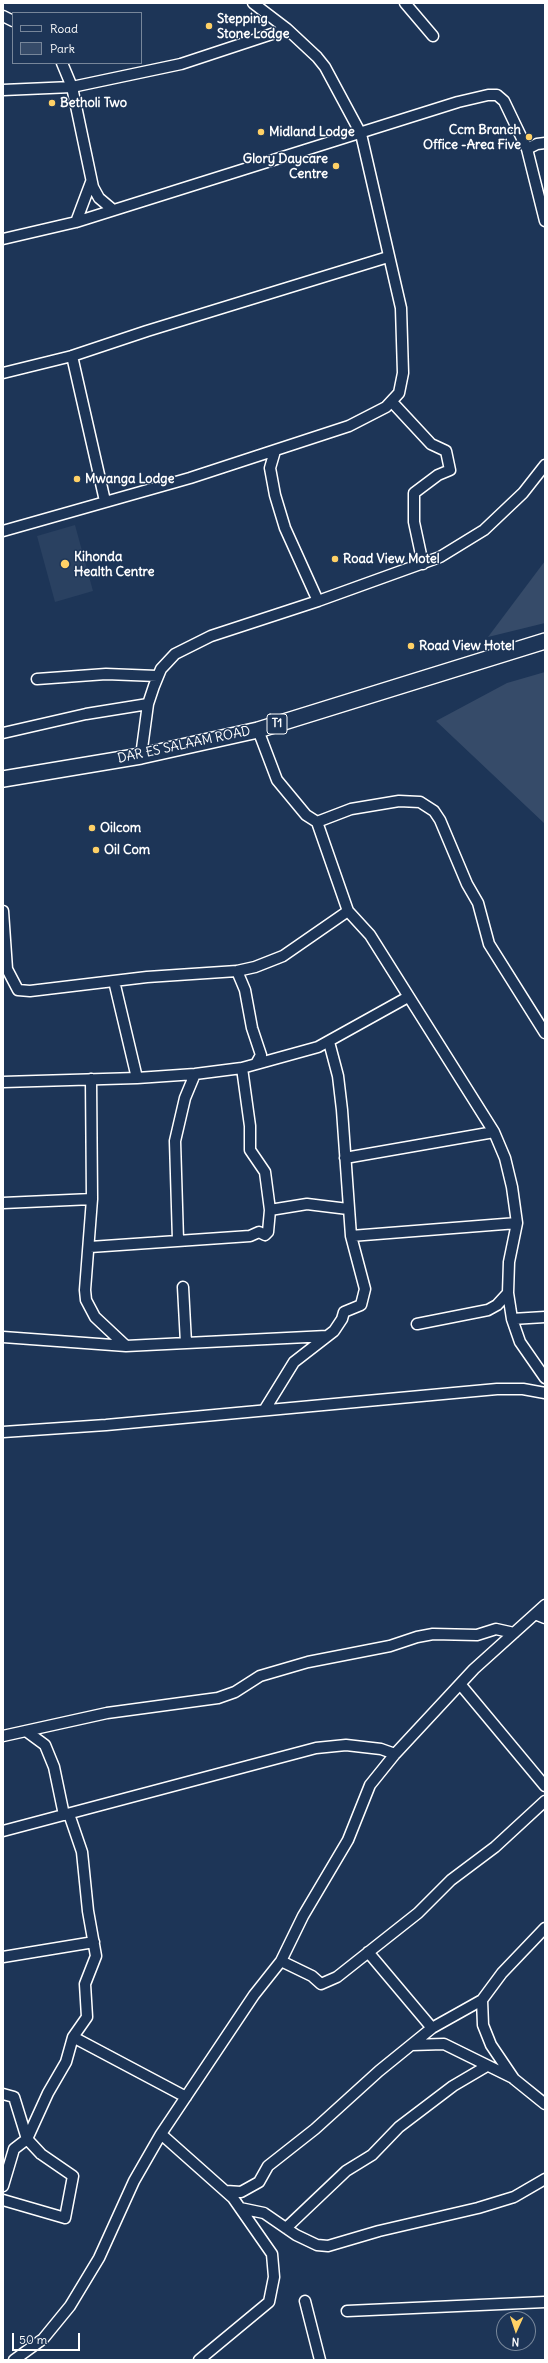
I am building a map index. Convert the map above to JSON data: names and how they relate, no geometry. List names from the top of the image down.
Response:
{
  "streets": {
    "highway": ["T1", "DAR ES SALAAM ROAD"]
  },
  "places": [
    "Stepping Stone Lodge",
    "Betholi Two",
    "Midland Lodge",
    "Ccm Branch Office -Area Five",
    "Glory Daycare Centre",
    "Mwanga Lodge",
    "Road View Motel",
    "Kihonda Health Centre",
    "Road View Hotel",
    "Oilcom",
    "Oil Com"
  ],
  "legend": ["Road", "Park"],
  "scale_bar": "50 m",
  "north": "bottom"
}
